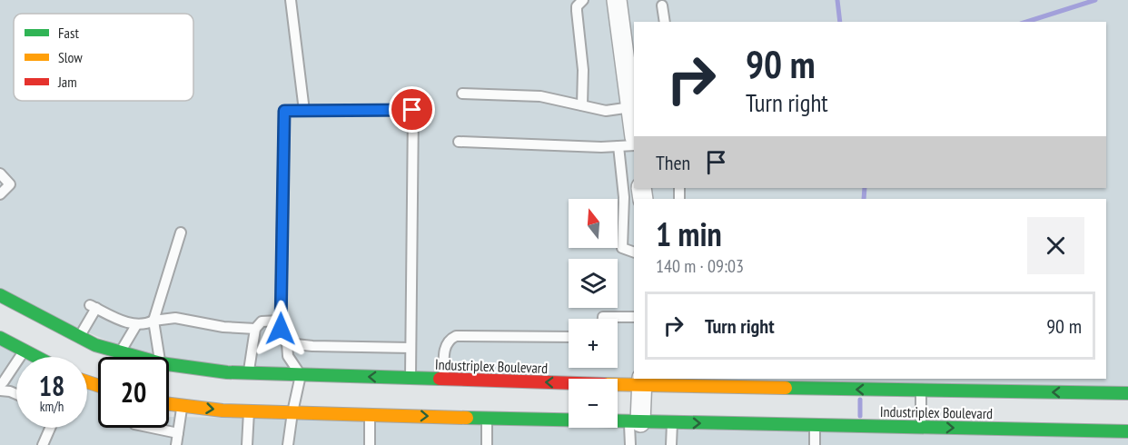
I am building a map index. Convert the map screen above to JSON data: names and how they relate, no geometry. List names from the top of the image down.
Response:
{
  "streets": {
    "street": ["Industriplex Boulevard"]
  },
  "legend": ["Fast", "Slow", "Jam"],
  "north": "top",
  "page": {
    "turn": ["90 m", "Turn right"],
    "then": "Then",
    "map_buttons": ["+", "−"],
    "heading": ["1 min", "140 m · 09:03"],
    "list": [
      {
        "name": "Turn right",
        "value": "90 m"
      }
    ],
    "speed": "18 km/h",
    "limit": "20"
  }
}
